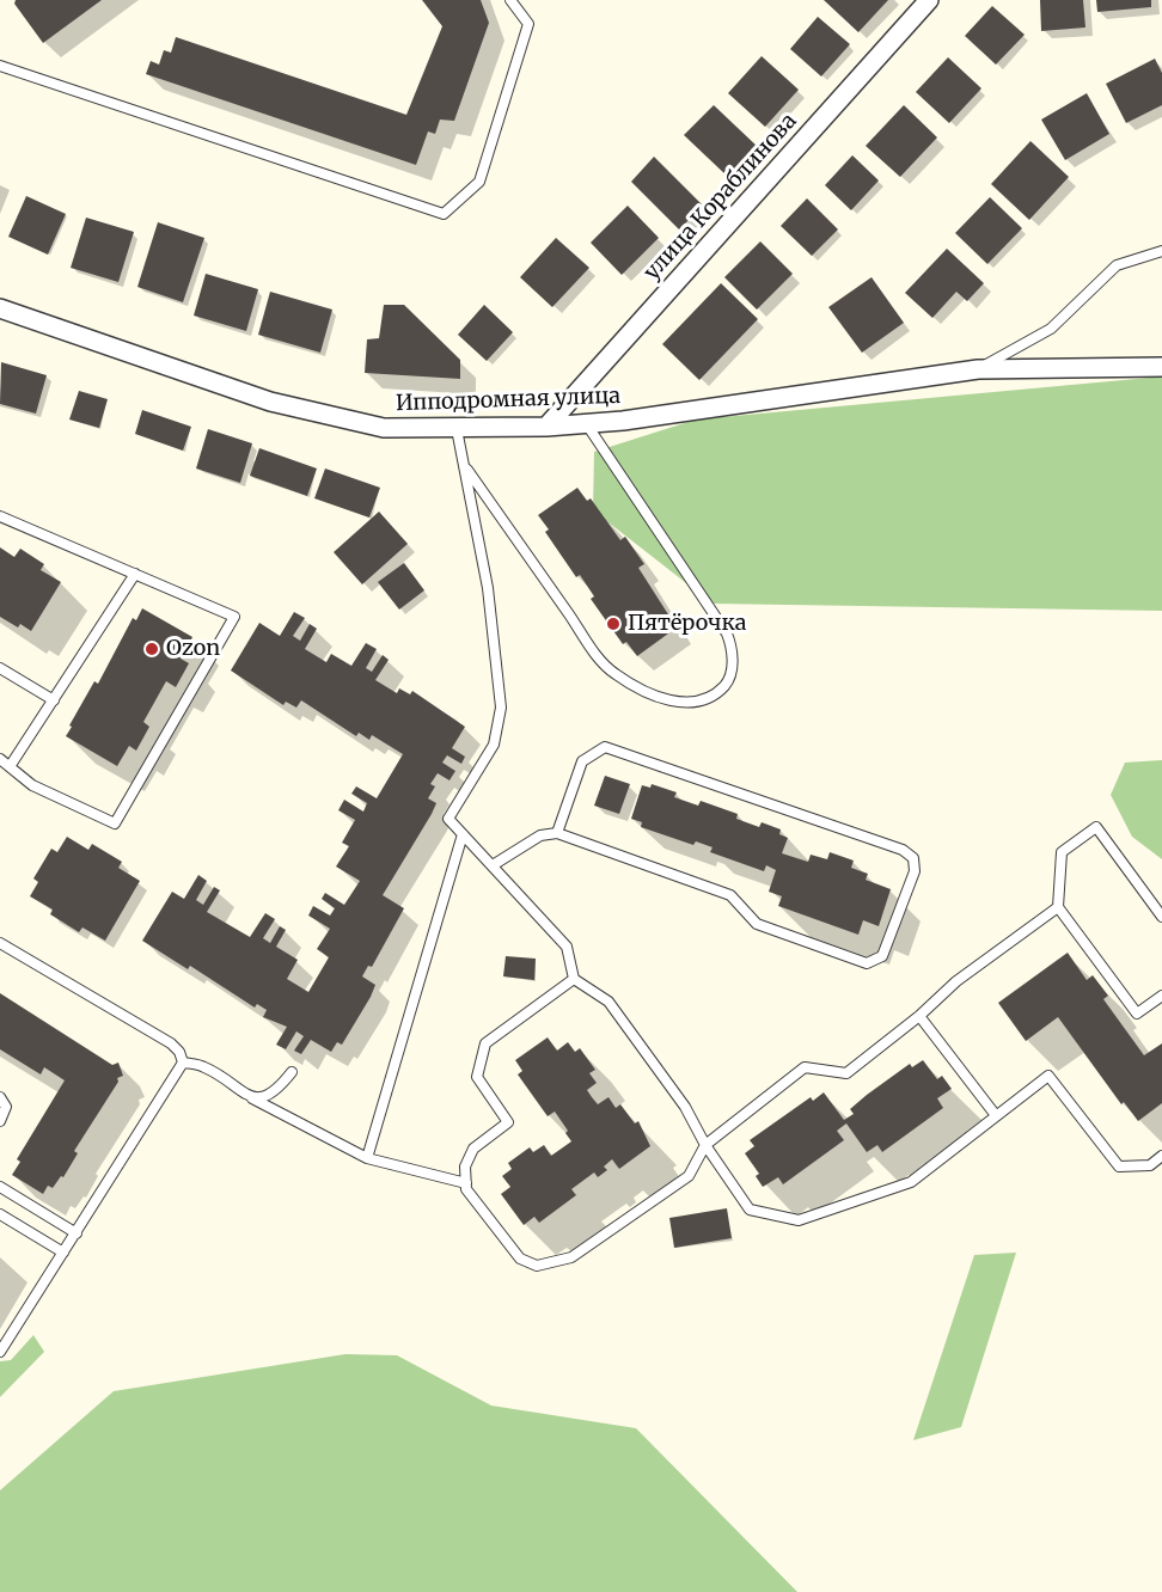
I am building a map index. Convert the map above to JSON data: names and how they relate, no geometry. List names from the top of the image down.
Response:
{
  "streets": {
    "street": ["улица Кораблинова", "Ипподромная улица"]
  },
  "crossings": [
    ["улица Кораблинова", "Ипподромная улица"]
  ],
  "places": ["Пятёрочка", "Ozon"]
}
